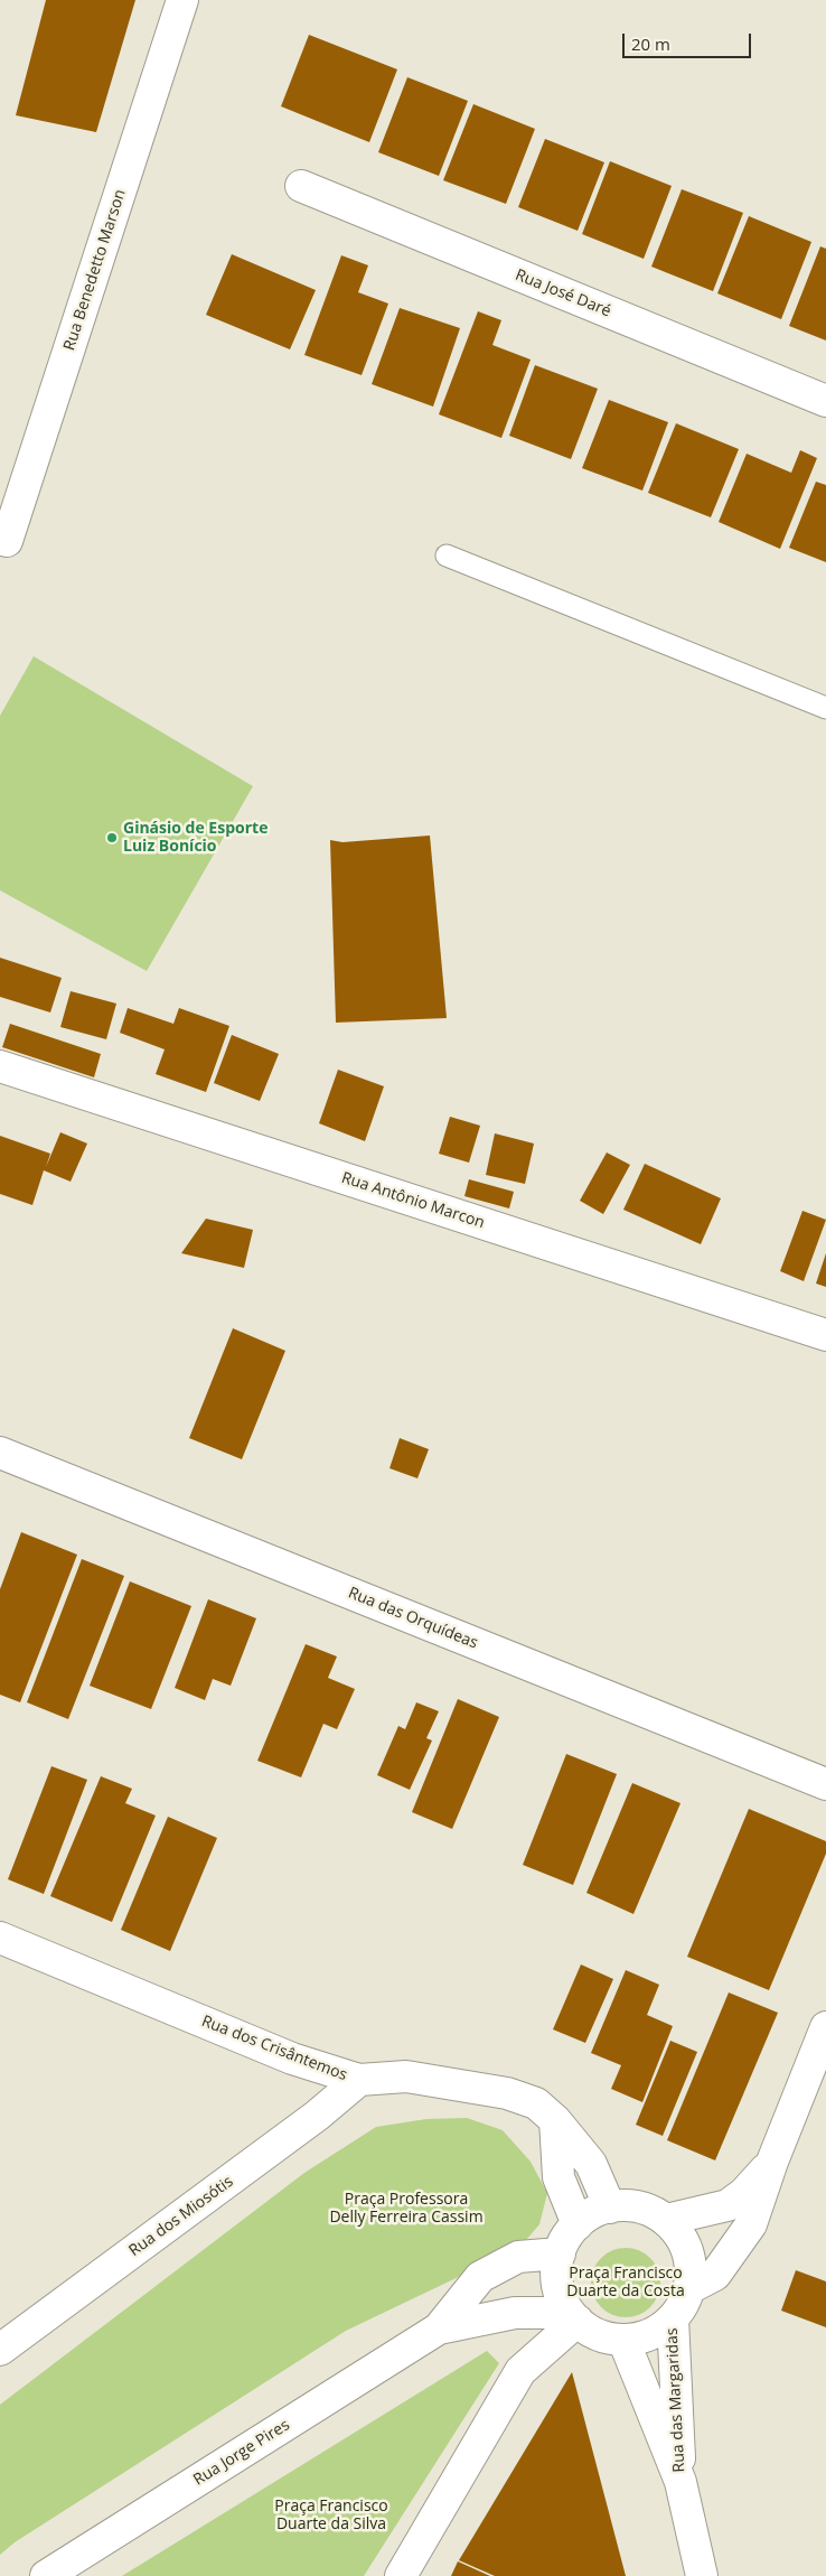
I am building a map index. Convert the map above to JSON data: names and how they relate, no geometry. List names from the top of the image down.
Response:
{
  "streets": {
    "street": [
      "Rua Benedetto Marson",
      "Rua José Daré",
      "Rua Antônio Marcon",
      "Rua das Orquídeas",
      "Rua dos Crisântemos",
      "Rua dos Miosótis",
      "Rua das Margaridas",
      "Rua Jorge Pires"
    ]
  },
  "crossings": [
    ["Rua dos Crisântemos", "Rua dos Miosótis"],
    ["Rua dos Crisântemos", "Rua das Margaridas"],
    ["Rua dos Crisântemos", "Rua Jorge Pires"],
    ["Rua das Margaridas", "Rua Jorge Pires"]
  ],
  "parks": ["Praça Professora Delly Ferreira Cassim", "Praça Francisco Duarte da Costa", "Praça Francisco Duarte da Silva"],
  "places": ["Ginásio de Esporte Luiz Bonício"],
  "scale_bar": "20 m"
}
